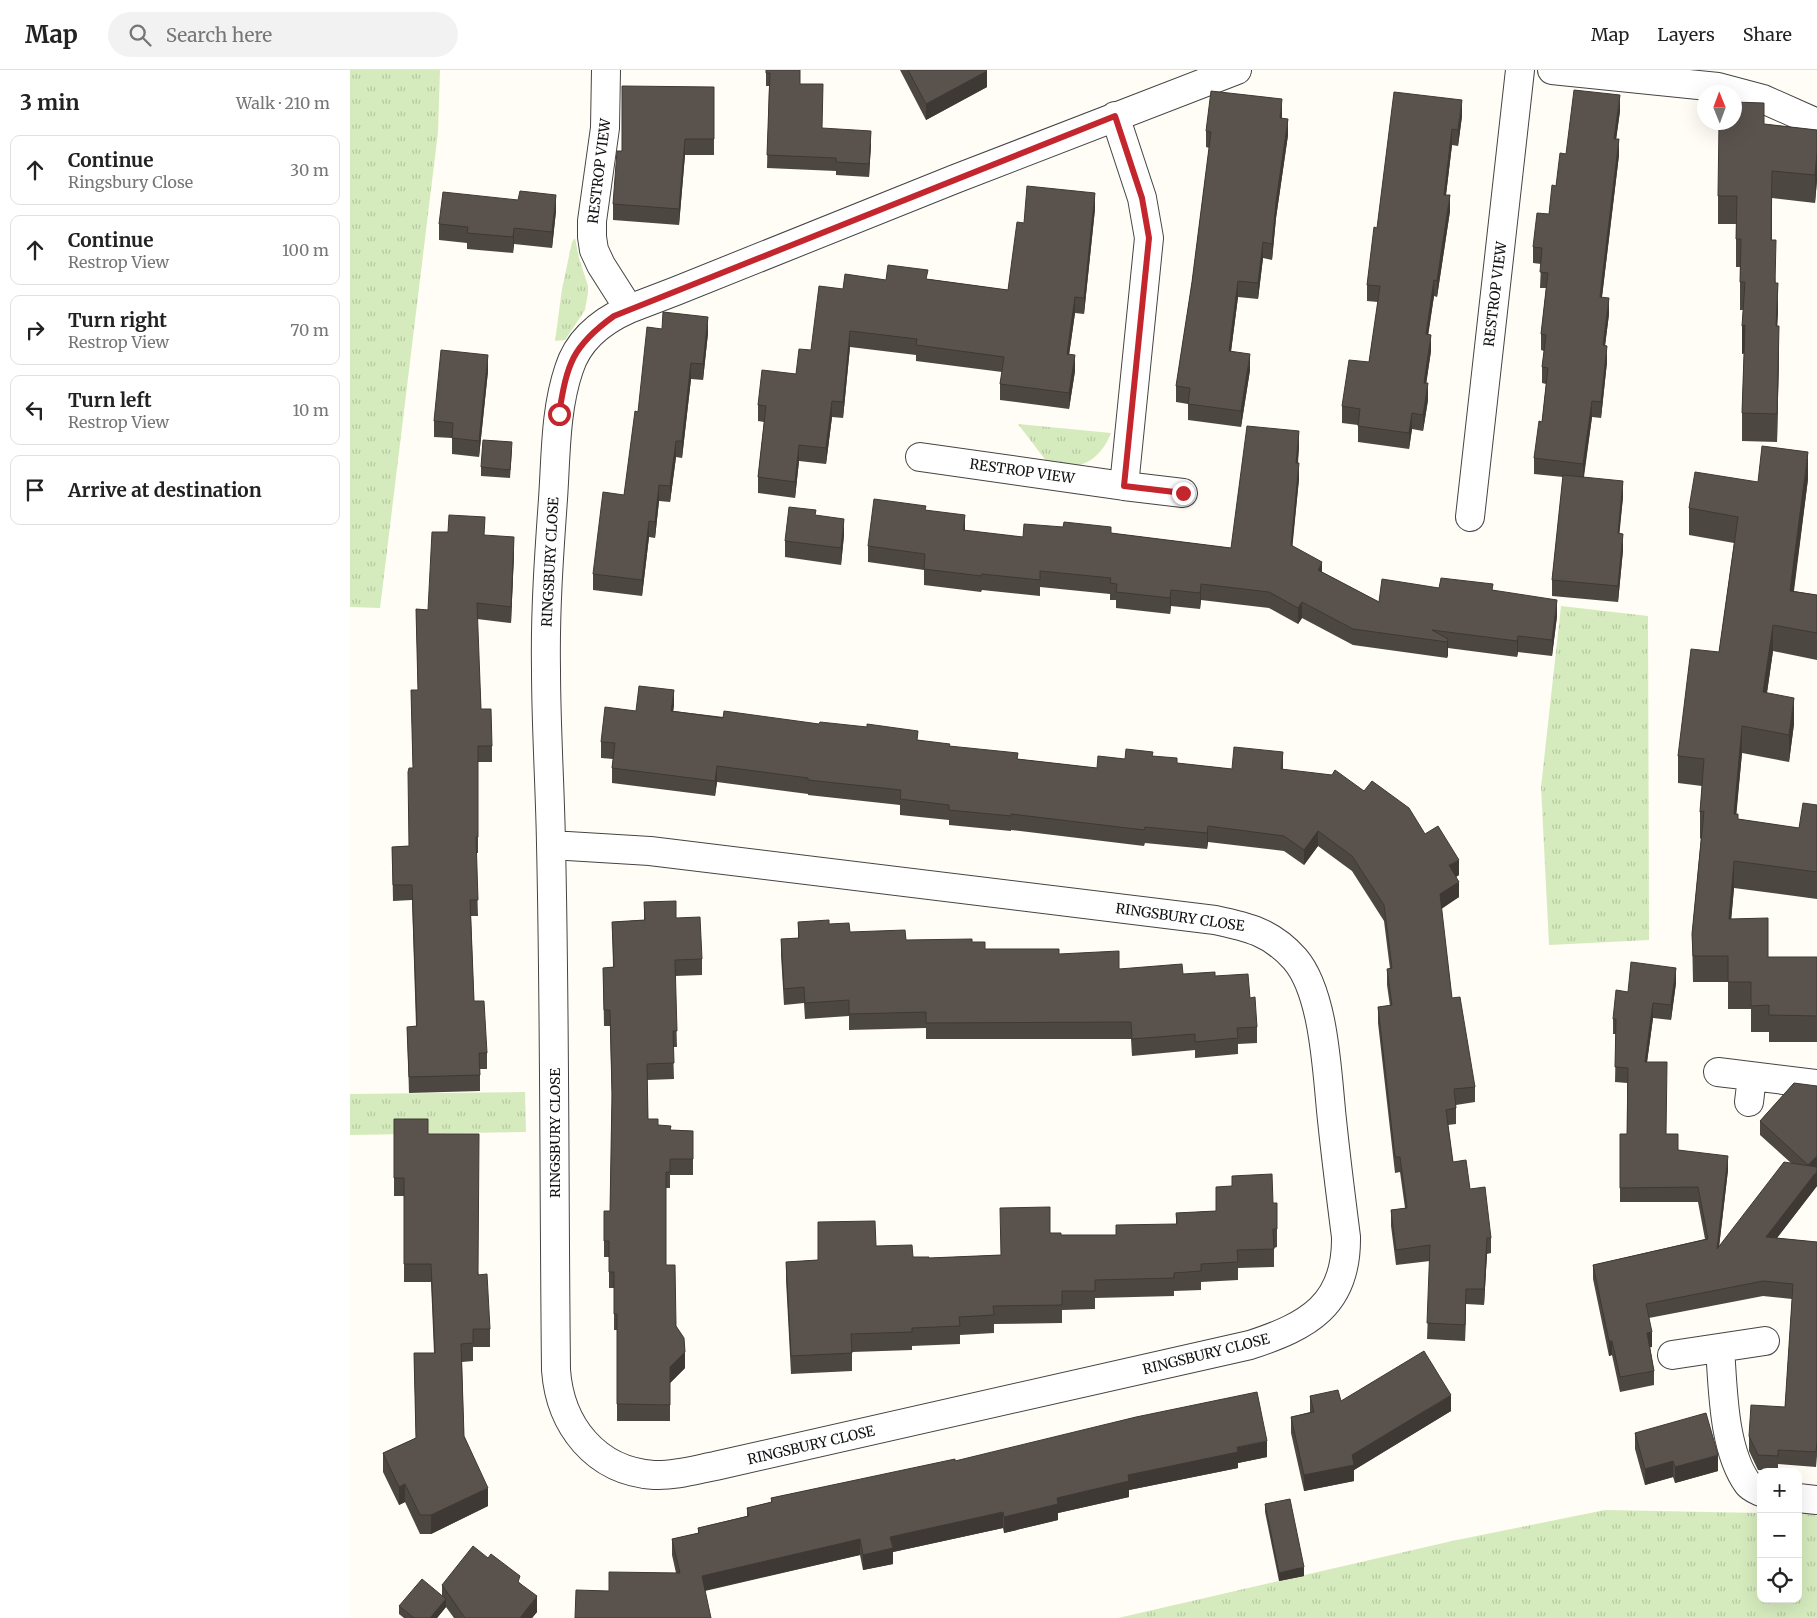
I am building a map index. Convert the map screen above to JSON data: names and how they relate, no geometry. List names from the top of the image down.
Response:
{
  "streets": {
    "street": ["RESTROP VIEW", "RINGSBURY CLOSE"]
  },
  "crossings": [
    ["RESTROP VIEW", "RINGSBURY CLOSE"]
  ],
  "north": "top",
  "page": {
    "header": "Map",
    "search": "Search here",
    "nav": ["Map", "Layers", "Share"],
    "heading": ["3 min", "Walk · 210 m"],
    "list": [
      ["Continue", "Ringsbury Close", "30 m"],
      ["Continue", "Restrop View", "100 m"],
      ["Turn right", "Restrop View", "70 m"],
      ["Turn left", "Restrop View", "10 m"],
      "Arrive at destination"
    ],
    "map_buttons": ["+", "−"]
  }
}
